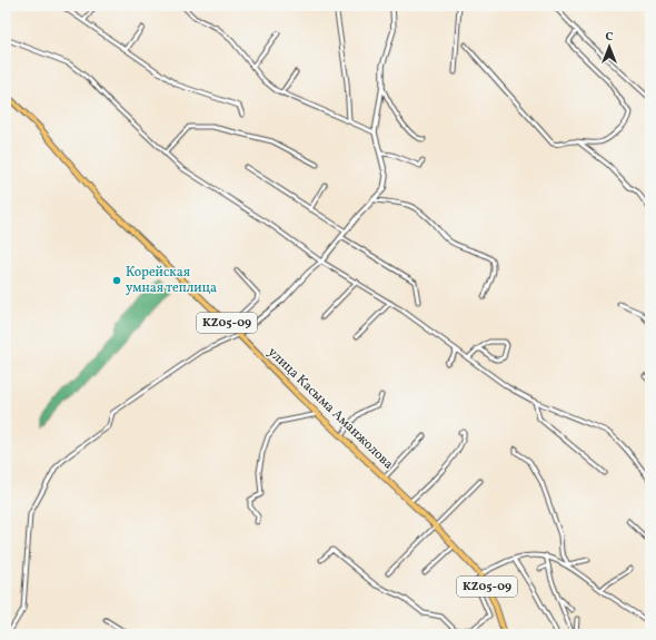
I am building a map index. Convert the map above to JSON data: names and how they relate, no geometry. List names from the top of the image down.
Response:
{
  "streets": {
    "main road": ["KZ05-09", "улица Касыма Аманжолова"]
  },
  "crossings": [
    ["KZ05-09", "улица Касыма Аманжолова"]
  ],
  "places": ["Корейская умная теплица"],
  "north": "top"
}
